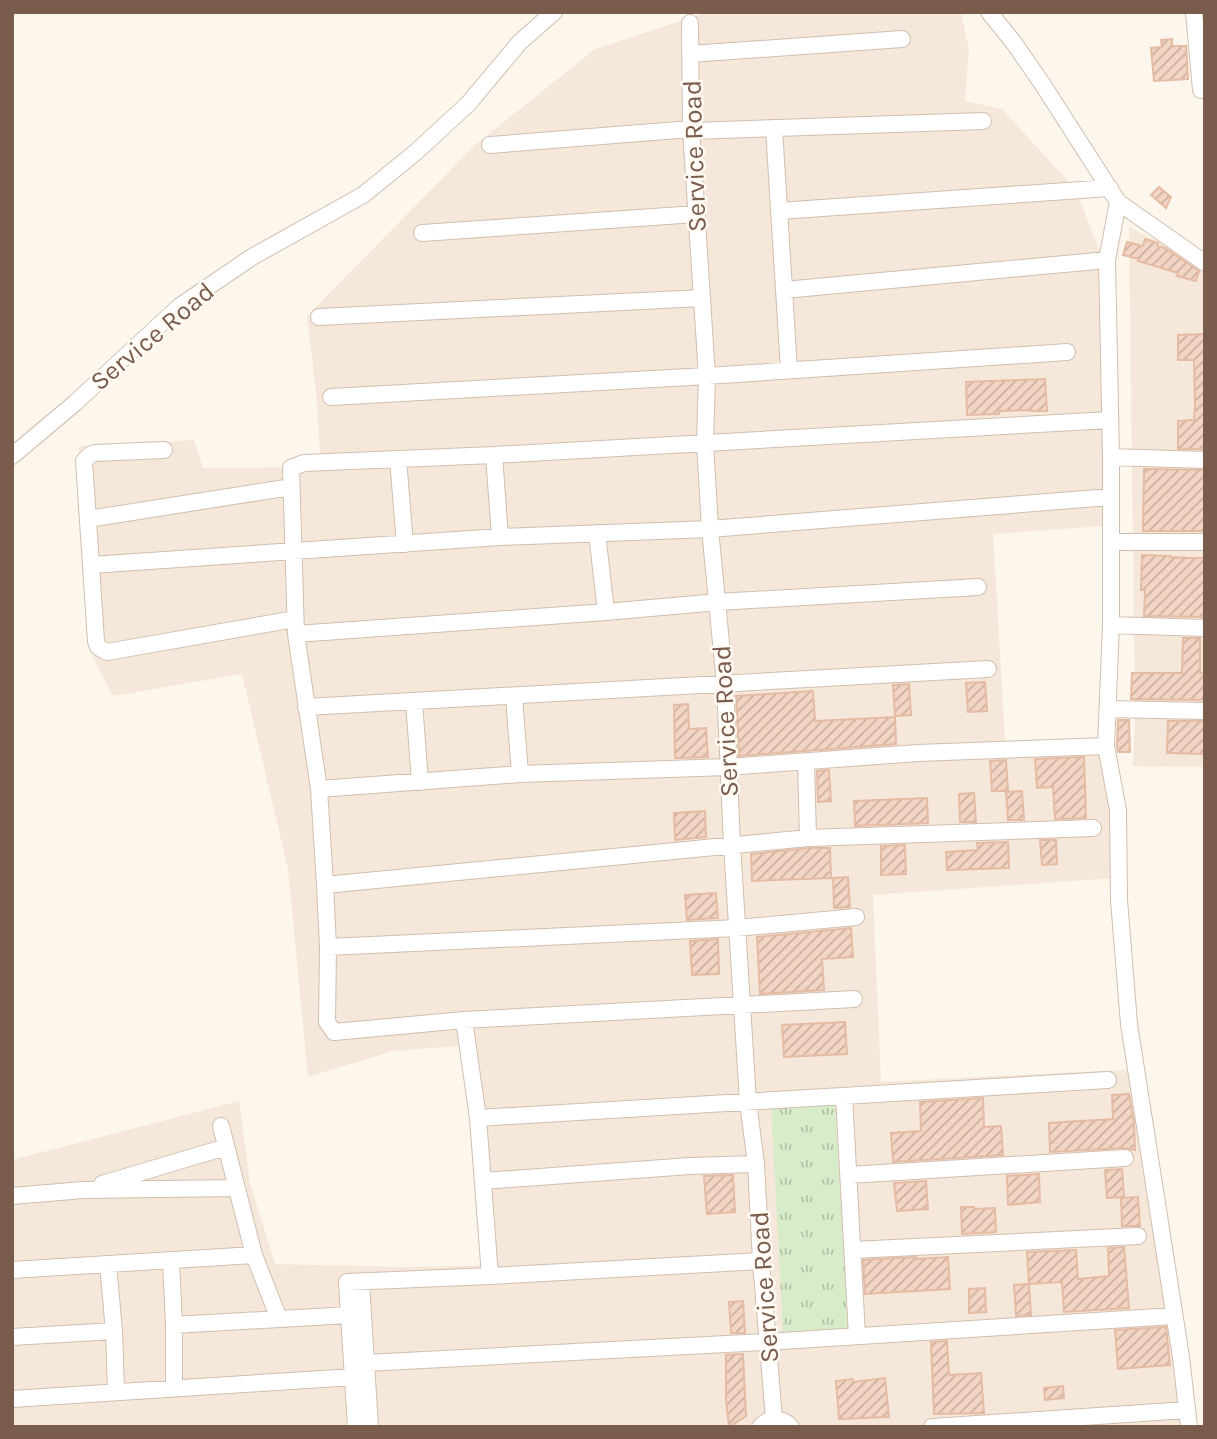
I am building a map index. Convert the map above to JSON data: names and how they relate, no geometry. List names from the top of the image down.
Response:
{
  "streets": {
    "street": ["Service Road"]
  }
}
